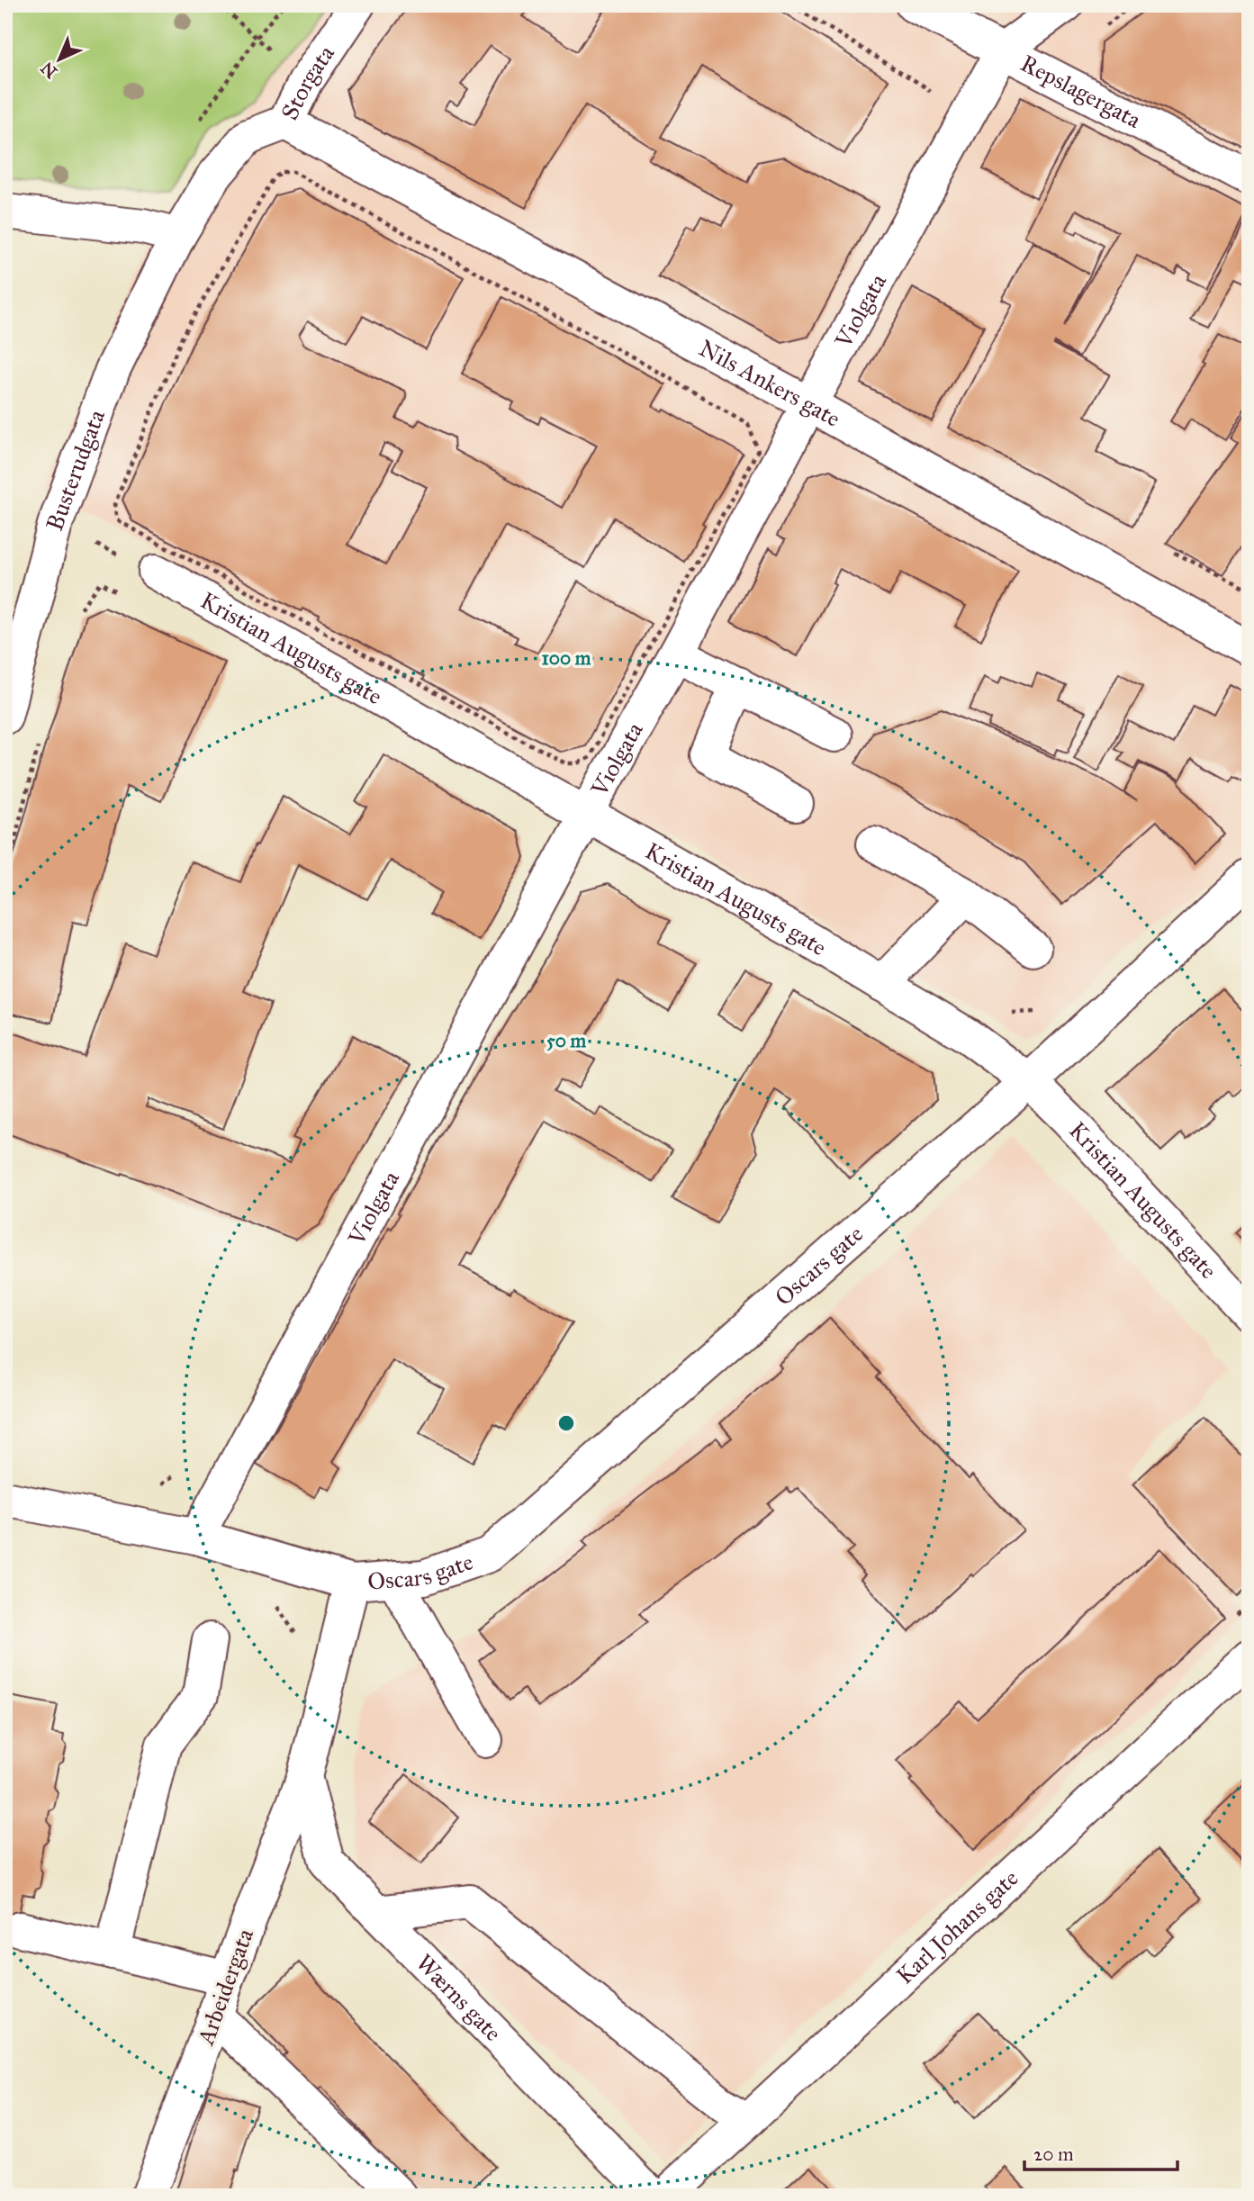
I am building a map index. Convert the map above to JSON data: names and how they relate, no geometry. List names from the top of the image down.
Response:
{
  "streets": {
    "street": [
      "Storgata",
      "Repslagergata",
      "Violgata",
      "Nils Ankers gate",
      "Busterudgata",
      "Kristian Augusts gate",
      "Oscars gate",
      "Karl Johans gate",
      "Arbeidergata",
      "Wærns gate"
    ]
  },
  "crossings": [
    ["Storgata", "Nils Ankers gate"],
    ["Storgata", "Busterudgata"],
    ["Repslagergata", "Violgata"],
    ["Violgata", "Nils Ankers gate"],
    ["Violgata", "Kristian Augusts gate"],
    ["Kristian Augusts gate", "Oscars gate"],
    ["Oscars gate", "Arbeidergata"],
    ["Arbeidergata", "Wærns gate"]
  ],
  "scale_bar": "20 m",
  "north": "bottom left",
  "rings": ["100 m", "50 m"]
}
